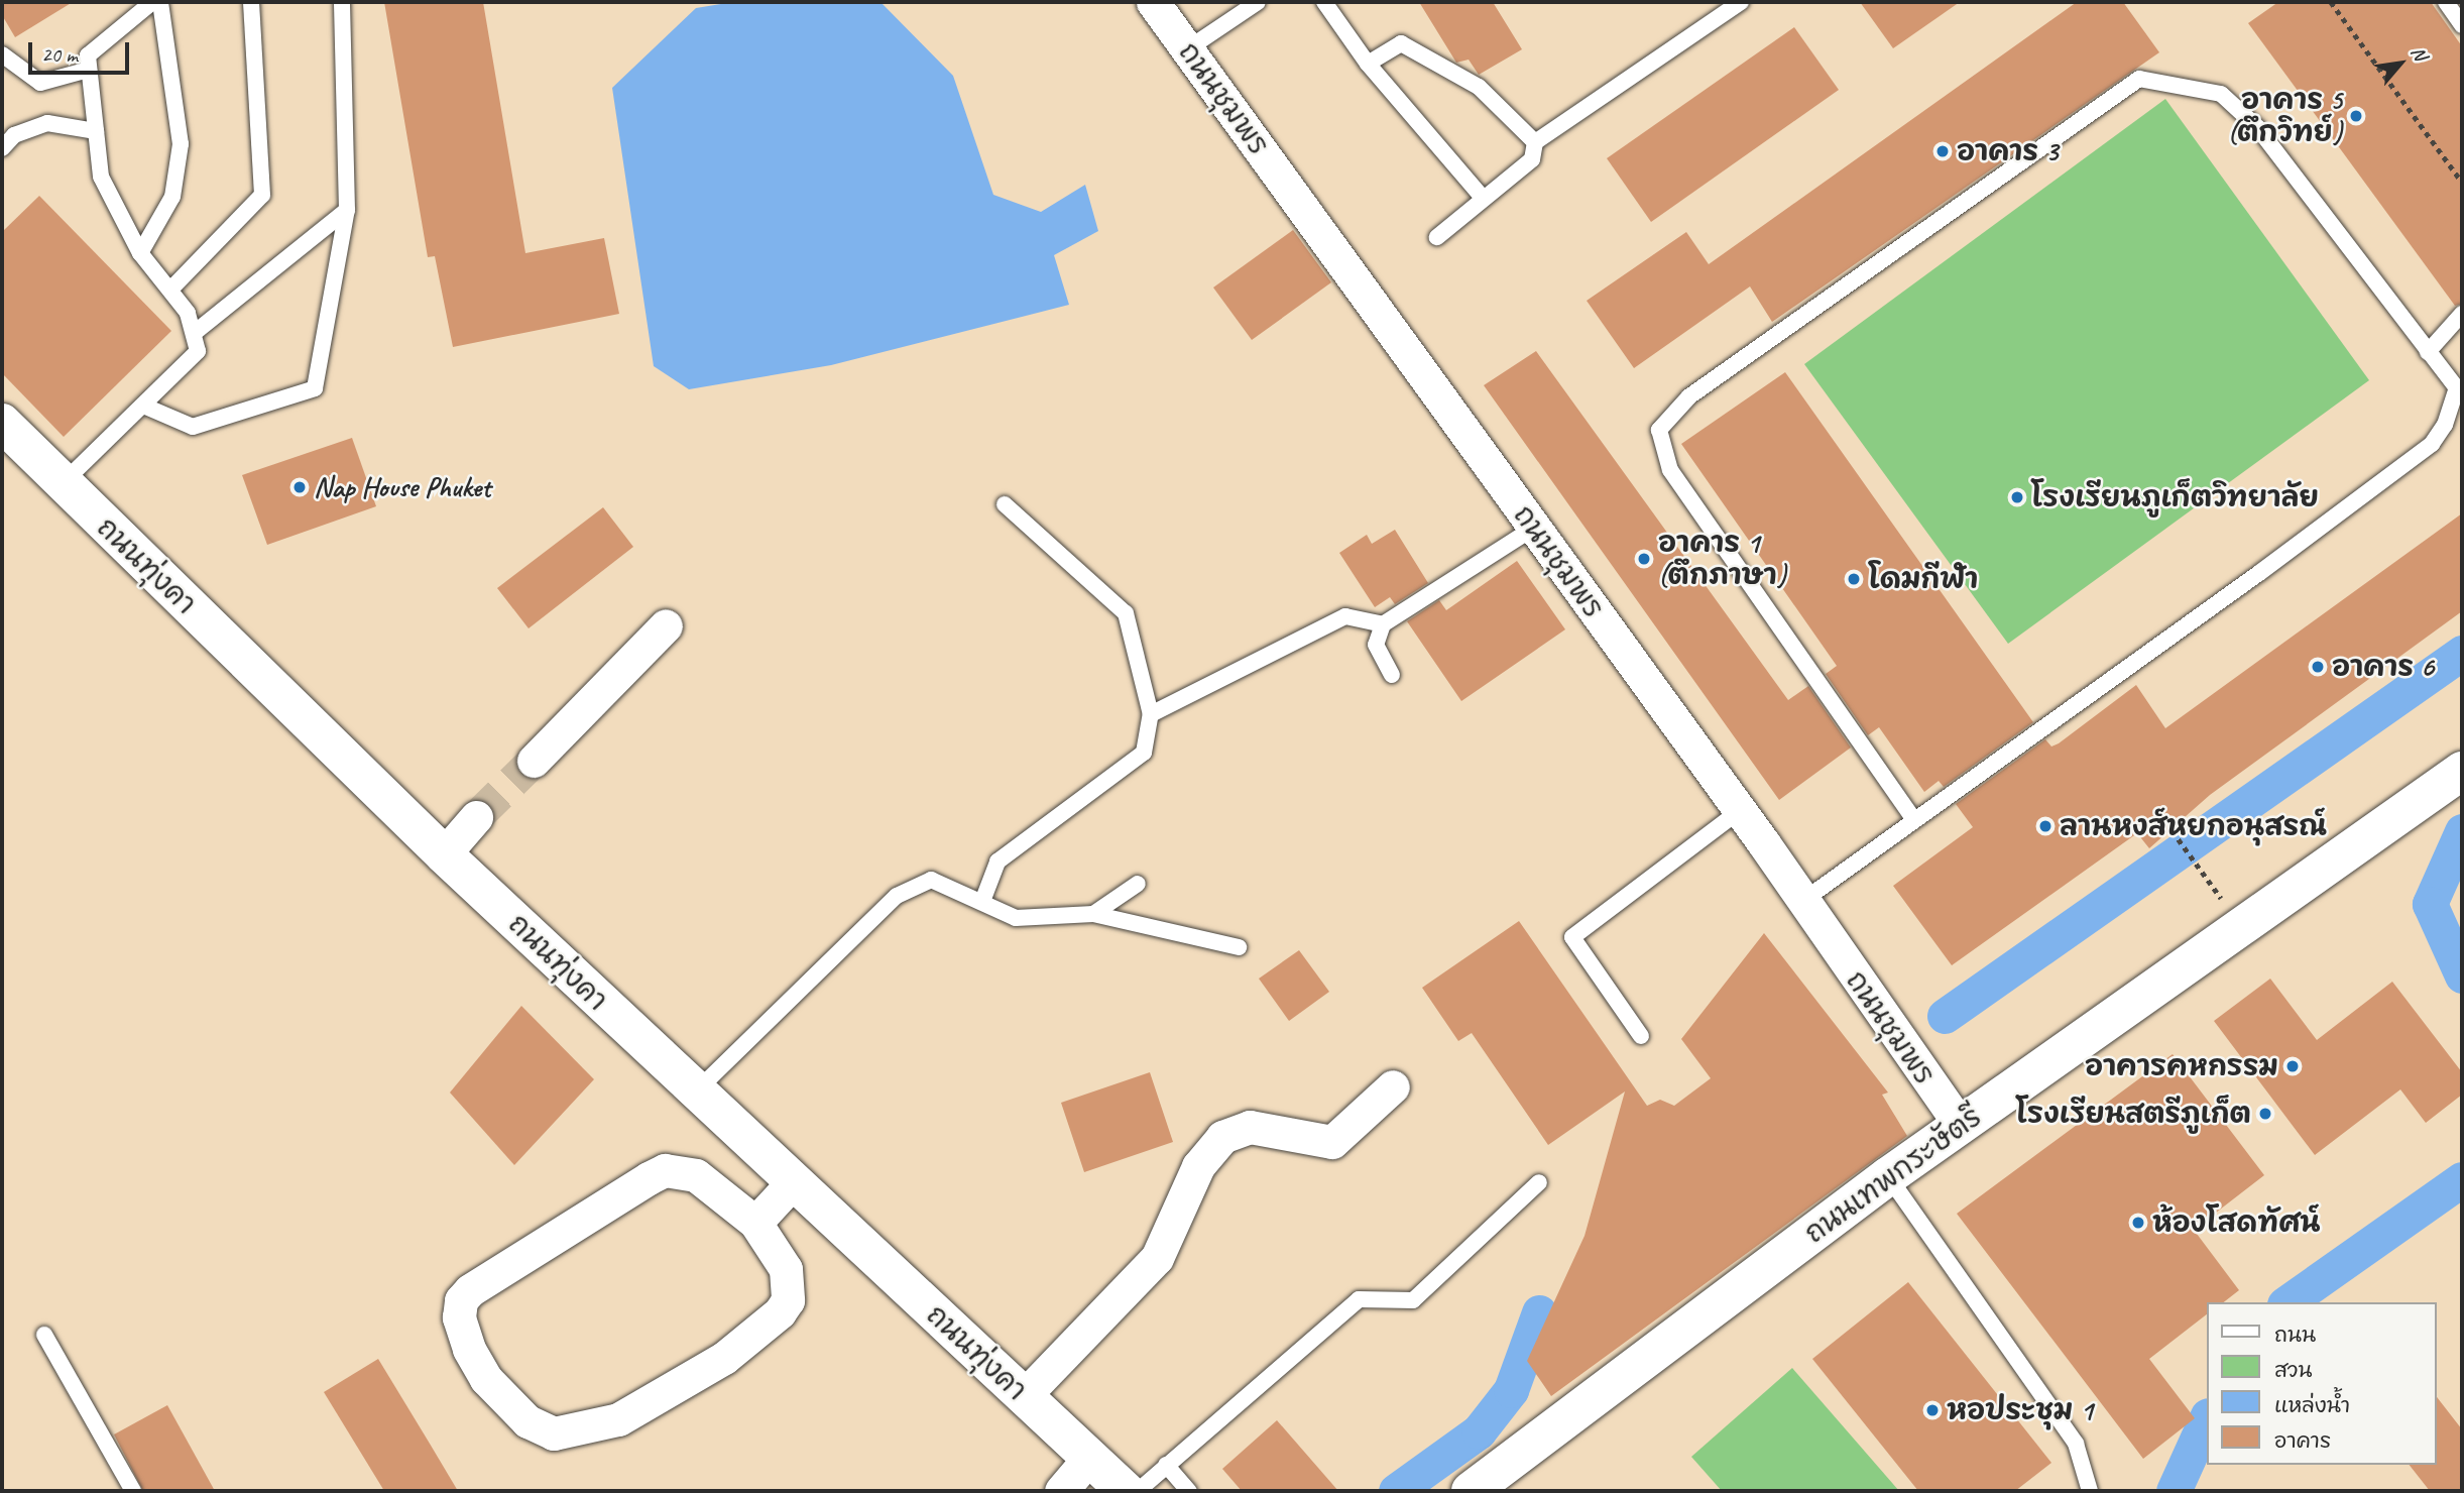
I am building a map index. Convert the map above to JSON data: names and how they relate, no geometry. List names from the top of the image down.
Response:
{
  "streets": {
    "main road": ["ถนนทุ่งคา", "ถนนเทพกระษัตรี"],
    "street": ["ถนนชุมพร"]
  },
  "crossings": [
    ["ถนนชุมพร", "ถนนเทพกระษัตรี"]
  ],
  "places": [
    "อาคาร 5 (ตึกวิทย์)",
    "อาคาร 3",
    "Nap House Phuket",
    "โรงเรียนภูเก็ตวิทยาลัย",
    "อาคาร 1 (ตึกภาษา)",
    "โดมกีฬา",
    "อาคาร 6",
    "ลานหงส์หยกอนุสรณ์",
    "อาคารคหกรรม",
    "โรงเรียนสตรีภูเก็ต",
    "ห้องโสดทัศน์",
    "หอประชุม 1"
  ],
  "legend": [
    "ถนน",
    "สวน",
    "แหล่งน้ำ",
    "อาคาร"
  ],
  "scale_bar": "20 m",
  "north": "top right"
}
